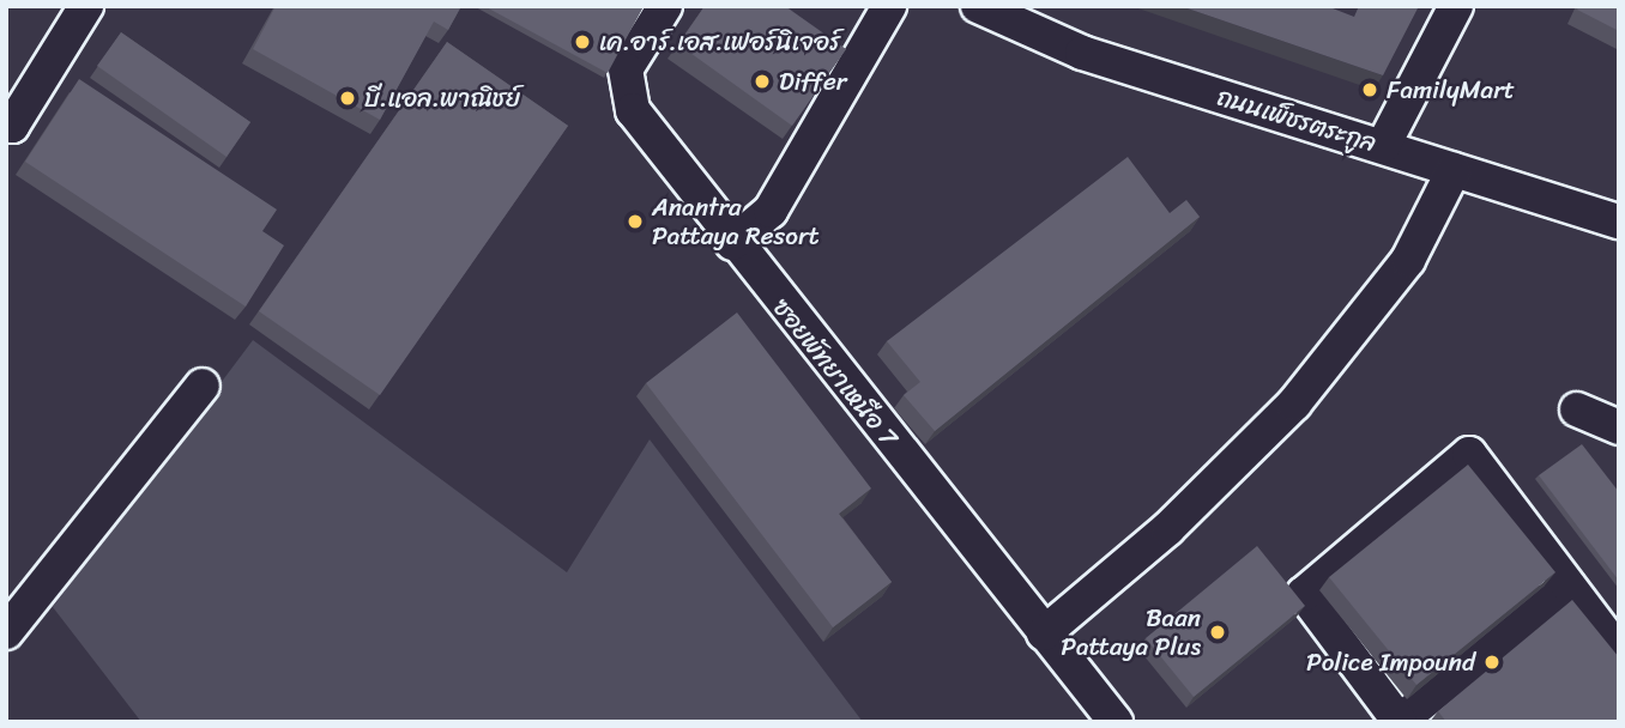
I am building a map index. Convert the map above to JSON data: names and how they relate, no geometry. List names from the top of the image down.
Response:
{
  "streets": {
    "street": ["ถนนเพ็ชรตระกูล", "ซอยพัทยาเหนือ 7"]
  },
  "places": [
    "เค.อาร์.เอส.เฟอร์นิเจอร์",
    "Differ",
    "FamilyMart",
    "บี.แอล.พาณิชย์",
    "Anantra Pattaya Resort",
    "Baan Pattaya Plus",
    "Police Impound"
  ]
}
